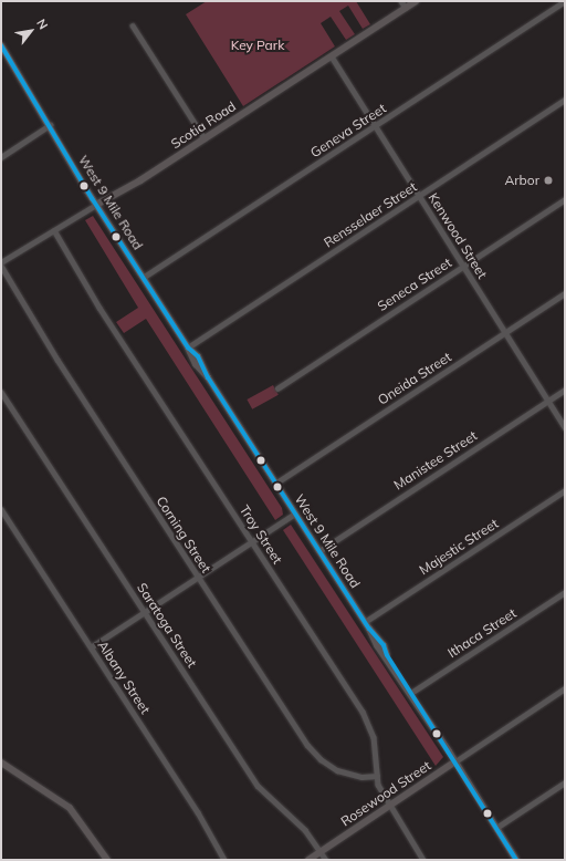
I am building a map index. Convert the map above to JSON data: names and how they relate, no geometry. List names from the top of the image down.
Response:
{
  "streets": {
    "main road": ["Scotia Road", "West 9 Mile Road", "Rosewood Street"],
    "street": [
      "Geneva Street",
      "Rensselaer Street",
      "Kenwood Street",
      "Seneca Street",
      "Oneida Street",
      "Manistee Street",
      "Corning Street",
      "Troy Street",
      "Majestic Street",
      "Saratoga Street",
      "Ithaca Street",
      "Albany Street"
    ]
  },
  "crossings": [
    ["Scotia Road", "West 9 Mile Road"],
    ["Scotia Road", "Kenwood Street"],
    ["Scotia Road", "Troy Street"],
    ["Geneva Street", "West 9 Mile Road"],
    ["Geneva Street", "Kenwood Street"],
    ["West 9 Mile Road", "Rensselaer Street"],
    ["West 9 Mile Road", "Oneida Street"],
    ["West 9 Mile Road", "Manistee Street"],
    ["West 9 Mile Road", "Majestic Street"],
    ["West 9 Mile Road", "Ithaca Street"],
    ["West 9 Mile Road", "Rosewood Street"],
    ["Rensselaer Street", "Kenwood Street"],
    ["Kenwood Street", "Seneca Street"],
    ["Kenwood Street", "Oneida Street"],
    ["Kenwood Street", "Manistee Street"],
    ["Corning Street", "Troy Street"],
    ["Troy Street", "Rosewood Street"],
    ["Saratoga Street", "Rosewood Street"]
  ],
  "parks": ["Key Park"],
  "places": ["Arbor"],
  "north": "top right"
}
